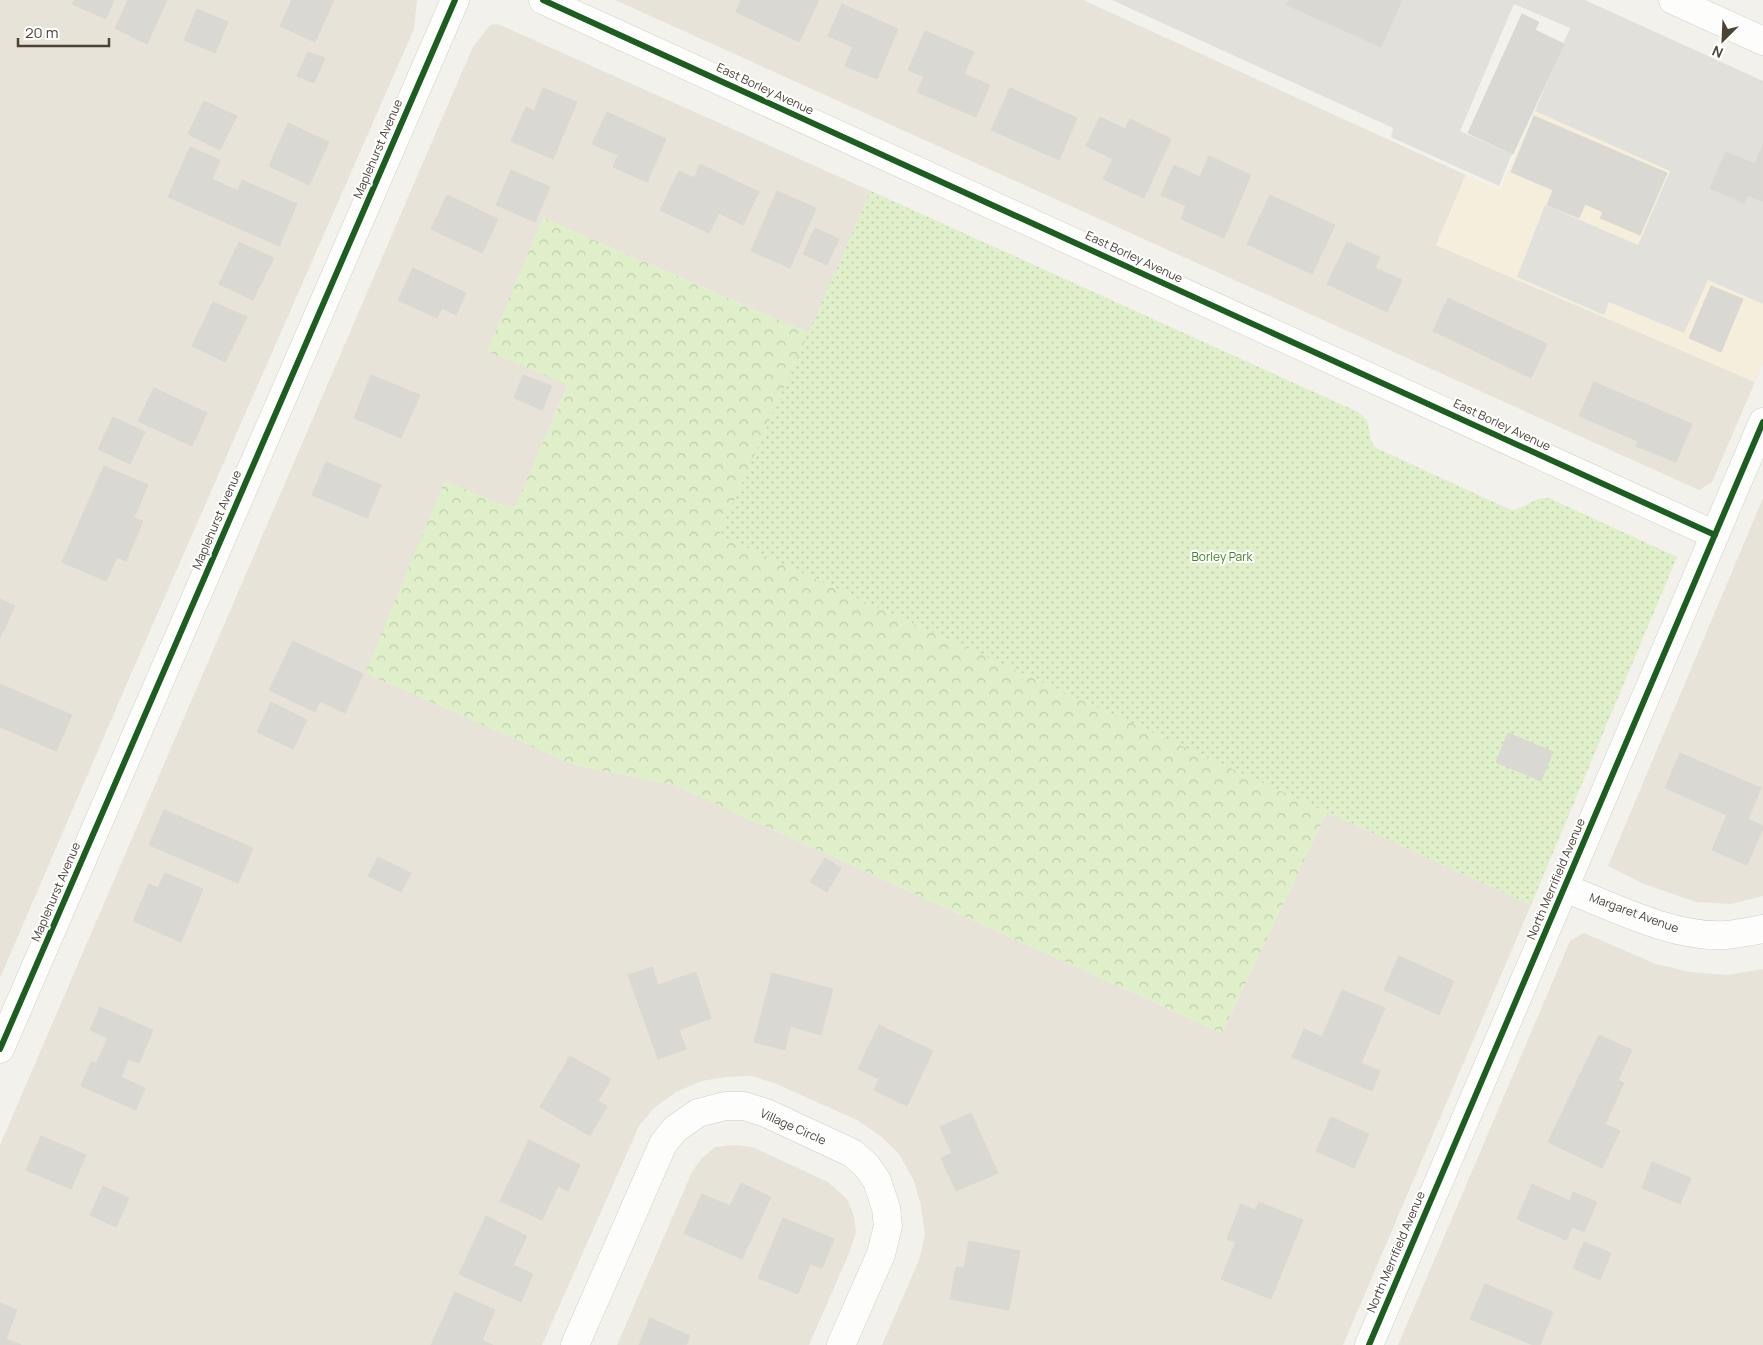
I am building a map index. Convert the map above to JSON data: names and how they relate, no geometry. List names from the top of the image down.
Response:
{
  "streets": {
    "street": [
      "East Borley Avenue",
      "Maplehurst Avenue",
      "North Merrifield Avenue",
      "Margaret Avenue",
      "Village Circle"
    ]
  },
  "crossings": [
    ["East Borley Avenue", "North Merrifield Avenue"],
    ["North Merrifield Avenue", "Margaret Avenue"]
  ],
  "parks": ["Borley Park"],
  "scale_bar": "20 m",
  "north": "bottom left"
}
